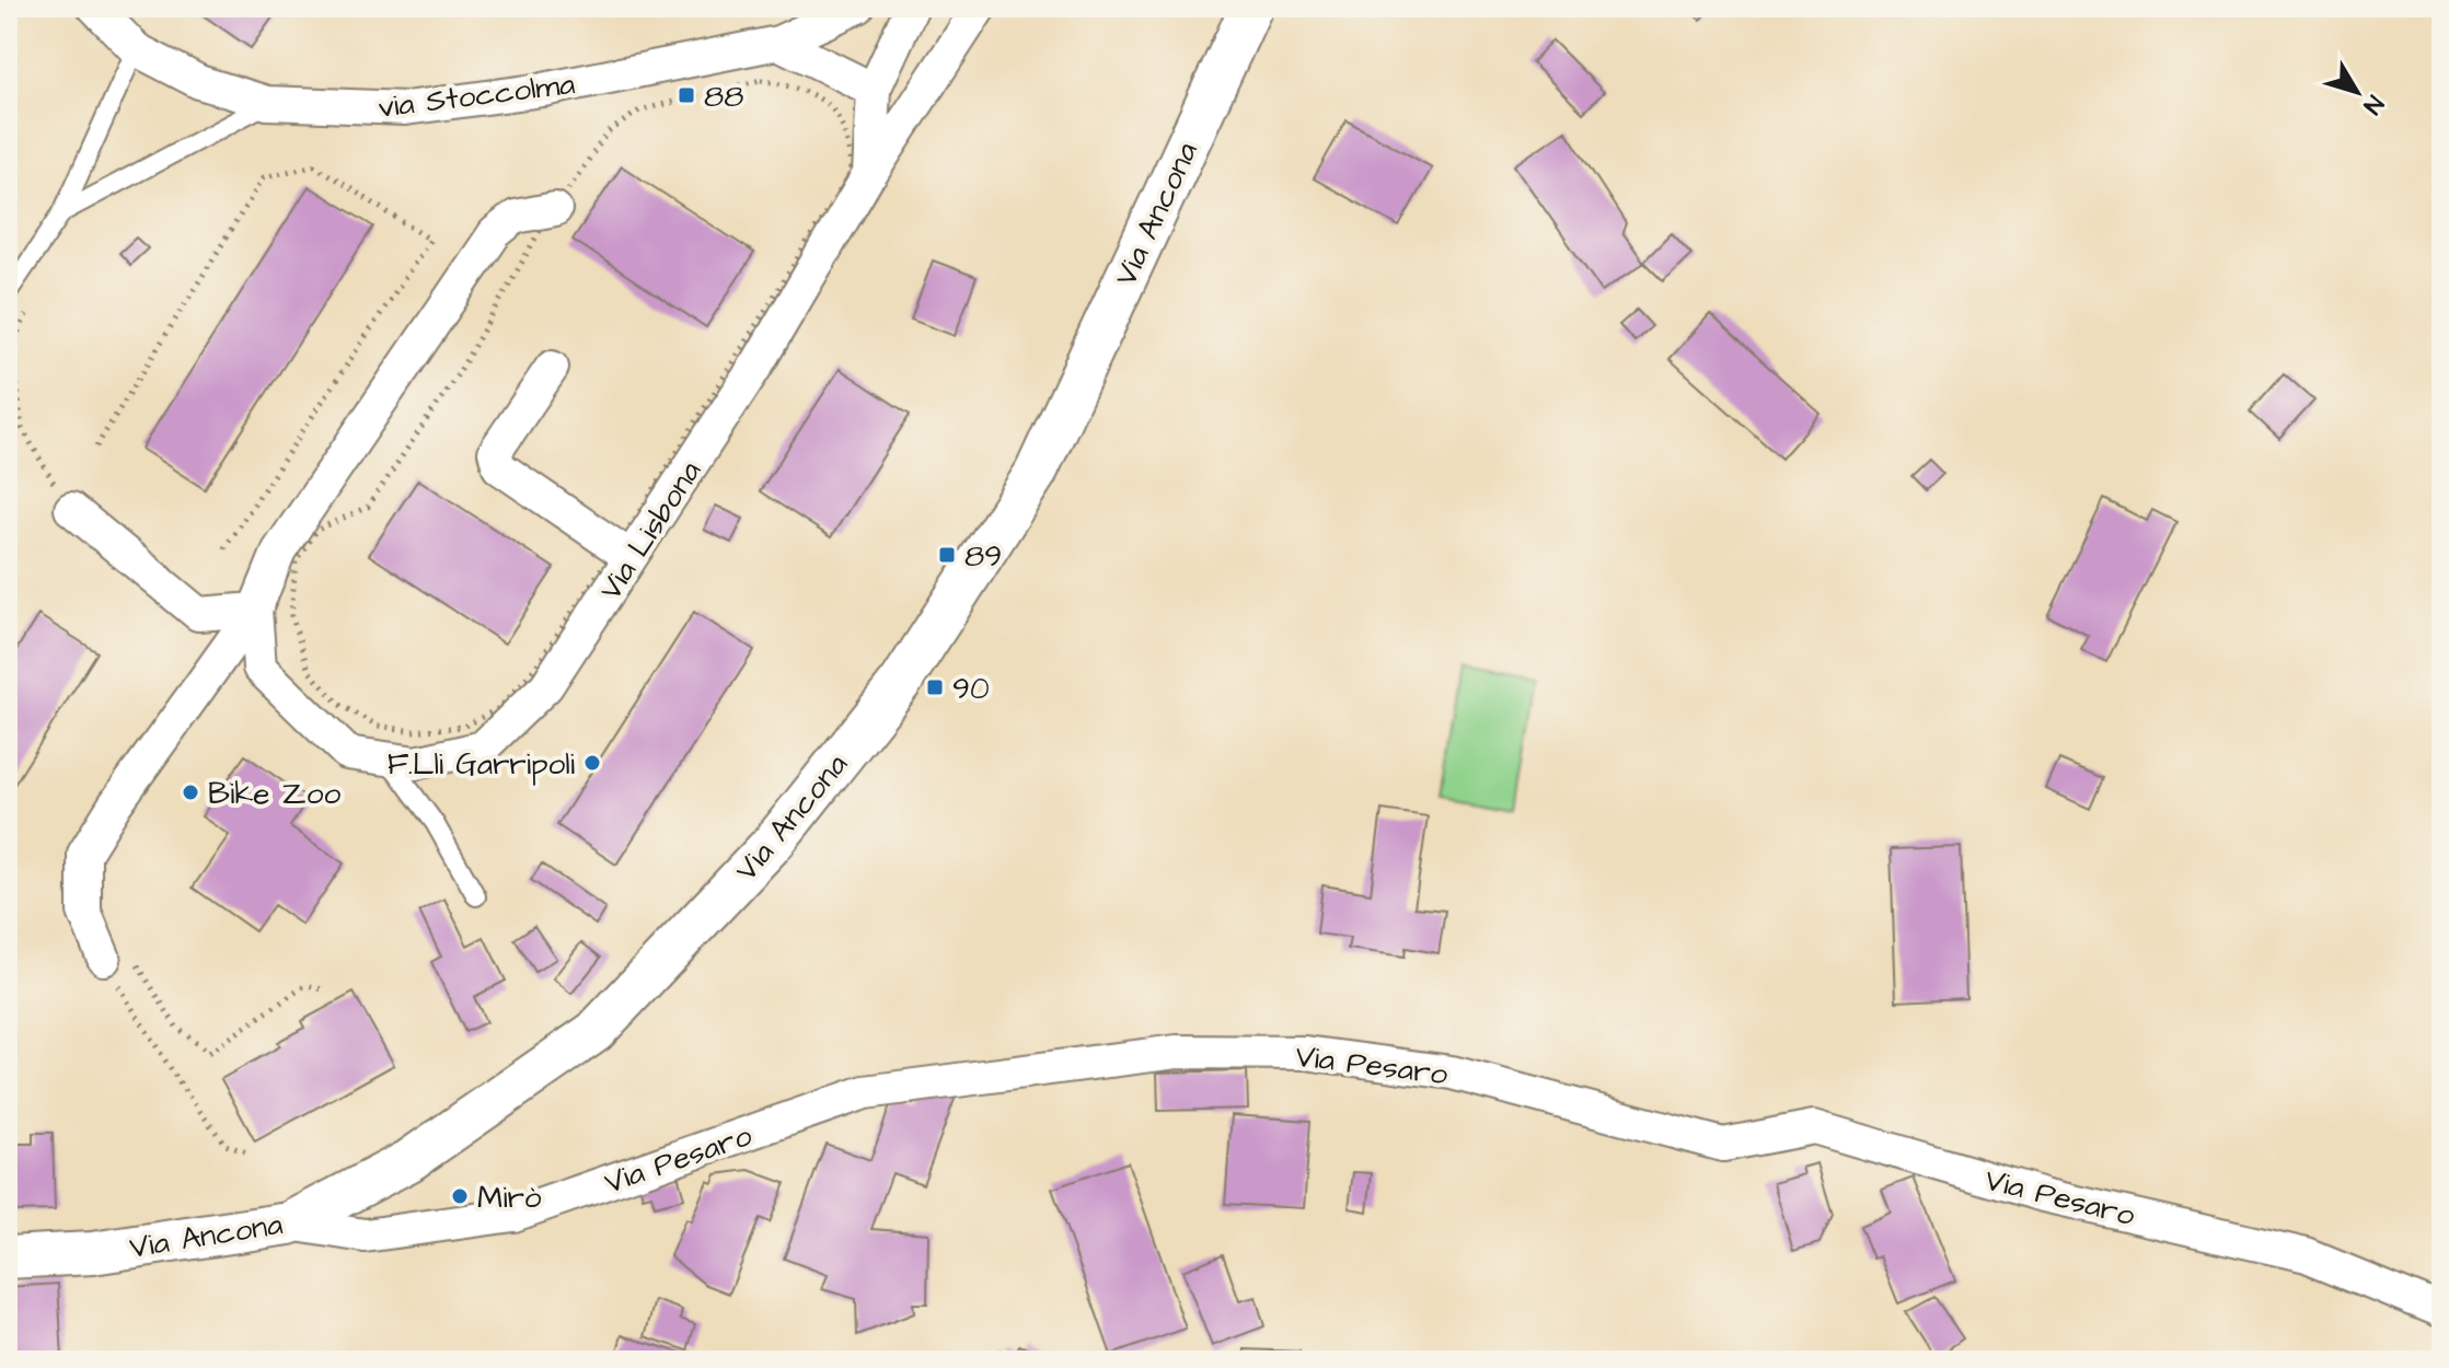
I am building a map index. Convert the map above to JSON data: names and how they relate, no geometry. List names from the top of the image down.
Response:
{
  "streets": {
    "street": [
      "via Stoccolma",
      "Via Ancona",
      "Via Lisbona",
      "Via Pesaro"
    ]
  },
  "crossings": [
    ["Via Ancona", "Via Pesaro"]
  ],
  "places": {
    "transit": ["88", "89", "90"],
    "other": ["F.Lli Garripoli", "Bike Zoo", "Mirò"]
  },
  "north": "bottom right"
}
